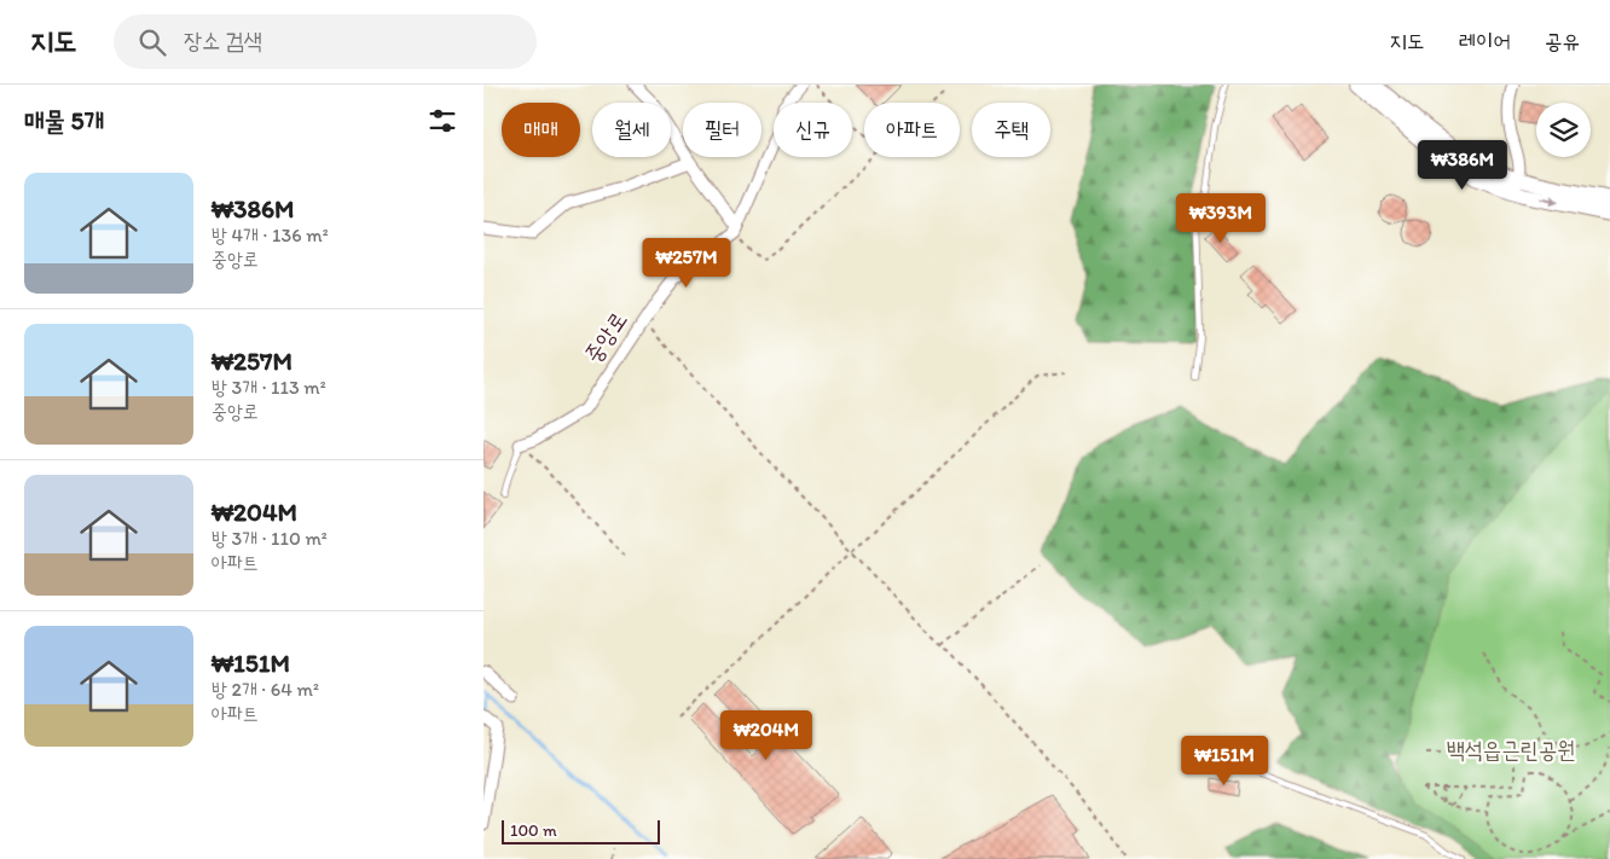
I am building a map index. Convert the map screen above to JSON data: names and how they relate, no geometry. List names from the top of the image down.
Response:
{
  "streets": {
    "street": ["중앙로"]
  },
  "parks": ["백석읍근린공원"],
  "scale_bar": "100 m",
  "page": {
    "header": "지도",
    "search": "장소 검색",
    "nav": ["지도", "레이어", "공유"],
    "heading": "매물 5개",
    "chip": [
      "매매",
      "월세",
      "필터",
      "신규",
      "아파트",
      "주택"
    ],
    "price": [
      "₩386M",
      "₩393M",
      "₩257M",
      "₩204M",
      "₩151M"
    ],
    "list": [
      {
        "name": "₩386M",
        "note": "방 4개 · 136 m² · 중앙로"
      },
      {
        "name": "₩257M",
        "note": "방 3개 · 113 m² · 중앙로"
      },
      {
        "name": "₩204M",
        "note": "방 3개 · 110 m² · 아파트"
      },
      {
        "name": "₩151M",
        "note": "방 2개 · 64 m² · 아파트"
      }
    ],
    "scale": "100 m"
  }
}
